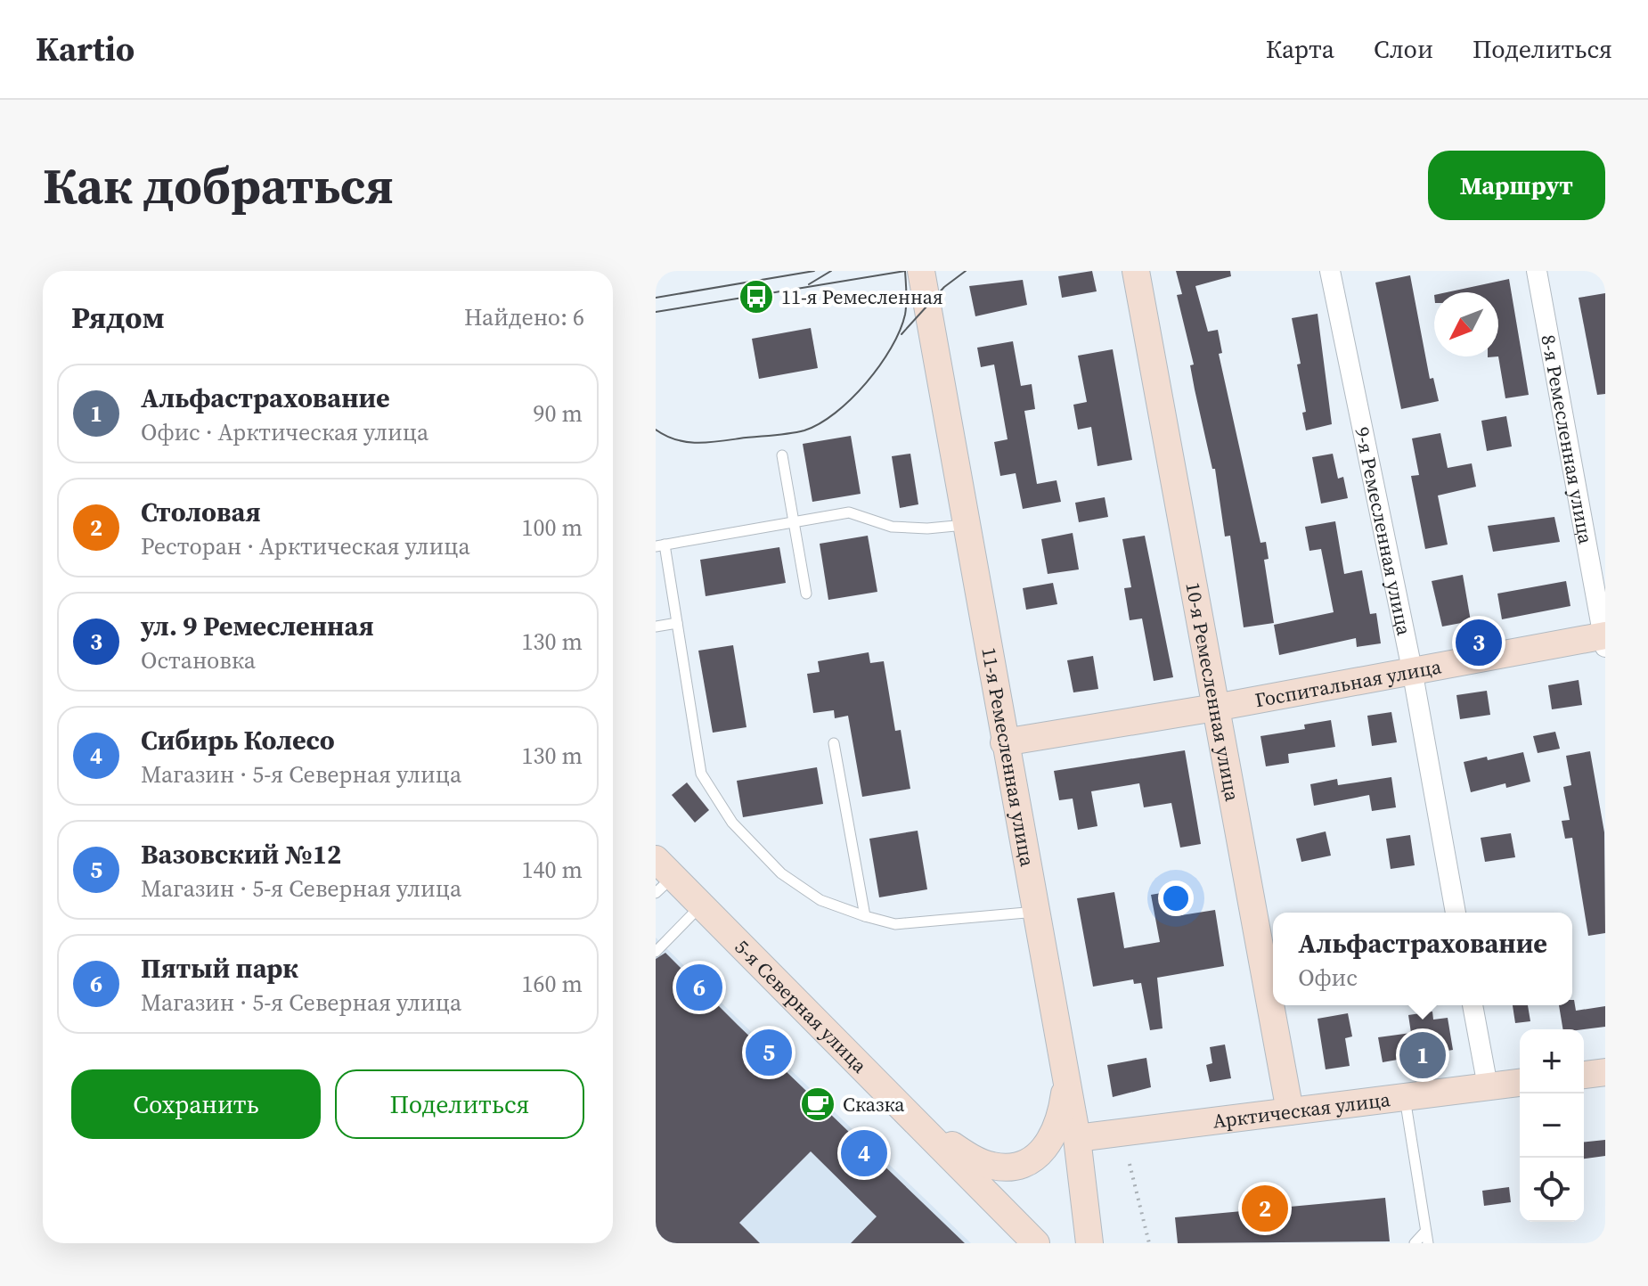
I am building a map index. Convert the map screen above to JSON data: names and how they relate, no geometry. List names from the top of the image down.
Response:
{
  "streets": {
    "main road": [
      "Госпитальная улица",
      "10-я Ремесленная улица",
      "11-я Ремесленная улица",
      "5-я Северная улица",
      "Арктическая улица"
    ],
    "street": ["8-я Ремесленная улица", "9-я Ремесленная улица"]
  },
  "crossings": [
    ["8-я Ремесленная улица", "Госпитальная улица"],
    ["9-я Ремесленная улица", "Госпитальная улица"],
    ["Госпитальная улица", "10-я Ремесленная улица"],
    ["Госпитальная улица", "11-я Ремесленная улица"],
    ["10-я Ремесленная улица", "Арктическая улица"],
    ["11-я Ремесленная улица", "Арктическая улица"]
  ],
  "places": {
    "bus stop": ["11-я Ремесленная"],
    "cafe": ["Сказка"]
  },
  "north": "bottom left",
  "page": {
    "header": "Kartio",
    "nav": ["Карта", "Слои", "Поделиться"],
    "buttons": [
      "Маршрут",
      ["Сохранить", "Поделиться"]
    ],
    "title": "Как добраться",
    "heading": ["Рядом", "Найдено: 6"],
    "list": [
      {
        "mark": "1",
        "name": "Альфастрахование",
        "note": "Офис · Арктическая улица",
        "value": "90 m"
      },
      {
        "mark": "2",
        "name": "Столовая",
        "note": "Ресторан · Арктическая улица",
        "value": "100 m"
      },
      {
        "mark": "3",
        "name": "ул. 9 Ремесленная",
        "note": "Остановка",
        "value": "130 m"
      },
      {
        "mark": "4",
        "name": "Сибирь Колесо",
        "note": "Магазин · 5-я Северная улица",
        "value": "130 m"
      },
      {
        "mark": "5",
        "name": "Вазовский №12",
        "note": "Магазин · 5-я Северная улица",
        "value": "140 m"
      },
      {
        "mark": "6",
        "name": "Пятый парк",
        "note": "Магазин · 5-я Северная улица",
        "value": "160 m"
      }
    ],
    "pins": [
      "3",
      "6",
      "5",
      "1",
      "4",
      "2"
    ],
    "popup": ["Альфастрахование", "Офис"],
    "map_buttons": ["+", "−"]
  }
}
